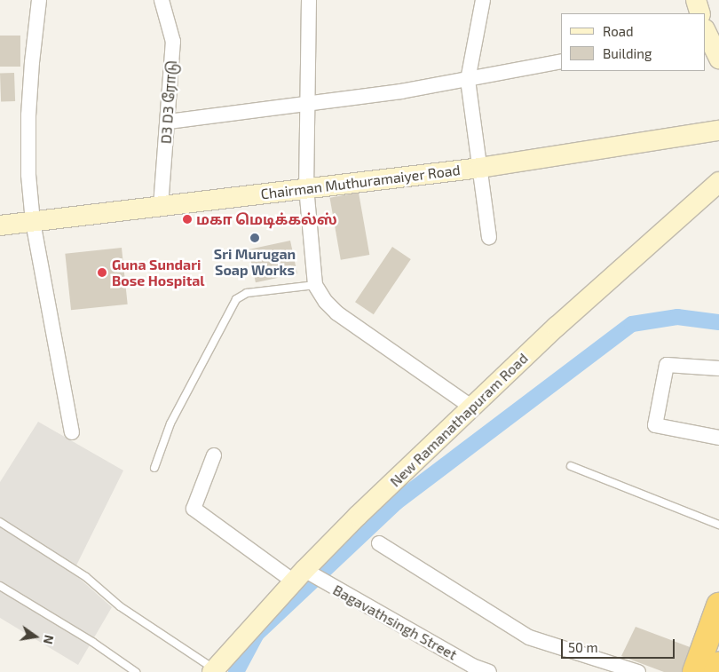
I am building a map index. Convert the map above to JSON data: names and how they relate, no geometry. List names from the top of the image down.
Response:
{
  "streets": {
    "street": [
      "D3 D3 ரோடு",
      "Chairman Muthuramaiyer Road",
      "New Ramanathapuram Road",
      "Bagavathsingh Street"
    ]
  },
  "crossings": [
    ["D3 D3 ரோடு", "Chairman Muthuramaiyer Road"],
    ["New Ramanathapuram Road", "Bagavathsingh Street"]
  ],
  "places": ["மகா மெடிக்கல்ஸ்", "Sri Murugan Soap Works", "Guna Sundari Bose Hospital"],
  "legend": ["Road", "Building"],
  "scale_bar": "50 m",
  "north": "right"
}
